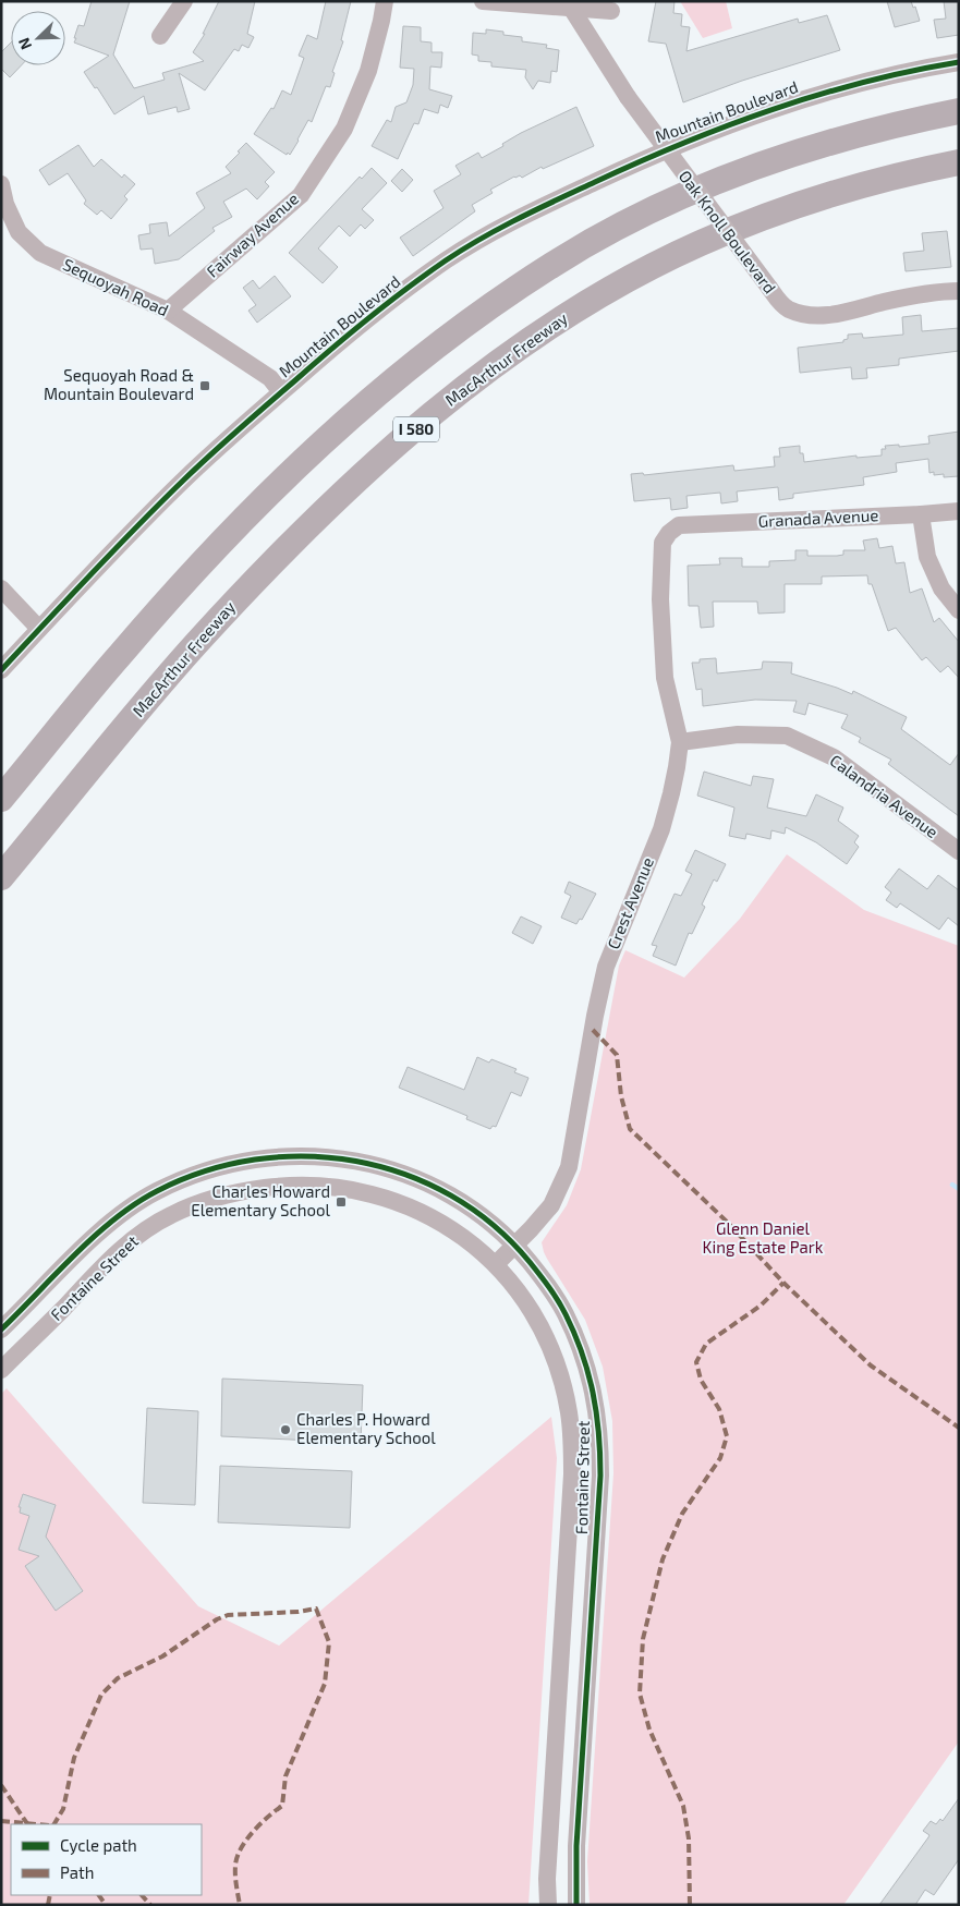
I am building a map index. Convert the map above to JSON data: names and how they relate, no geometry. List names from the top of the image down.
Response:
{
  "streets": {
    "highway": ["MacArthur Freeway", "I 580"],
    "street": [
      "Mountain Boulevard",
      "Oak Knoll Boulevard",
      "Fairway Avenue",
      "Sequoyah Road",
      "Granada Avenue",
      "Calandria Avenue",
      "Crest Avenue",
      "Fontaine Street"
    ]
  },
  "crossings": [
    ["Mountain Boulevard", "Sequoyah Road"],
    ["Fairway Avenue", "Sequoyah Road"],
    ["Granada Avenue", "Crest Avenue"],
    ["Calandria Avenue", "Crest Avenue"],
    ["Crest Avenue", "Fontaine Street"]
  ],
  "parks": ["Glenn Daniel King Estate Park"],
  "places": {
    "transit": ["Sequoyah Road & Mountain Boulevard", "Charles Howard Elementary School"],
    "other": ["Charles P. Howard Elementary School"]
  },
  "legend": ["Cycle path", "Path"],
  "north": "bottom left"
}
